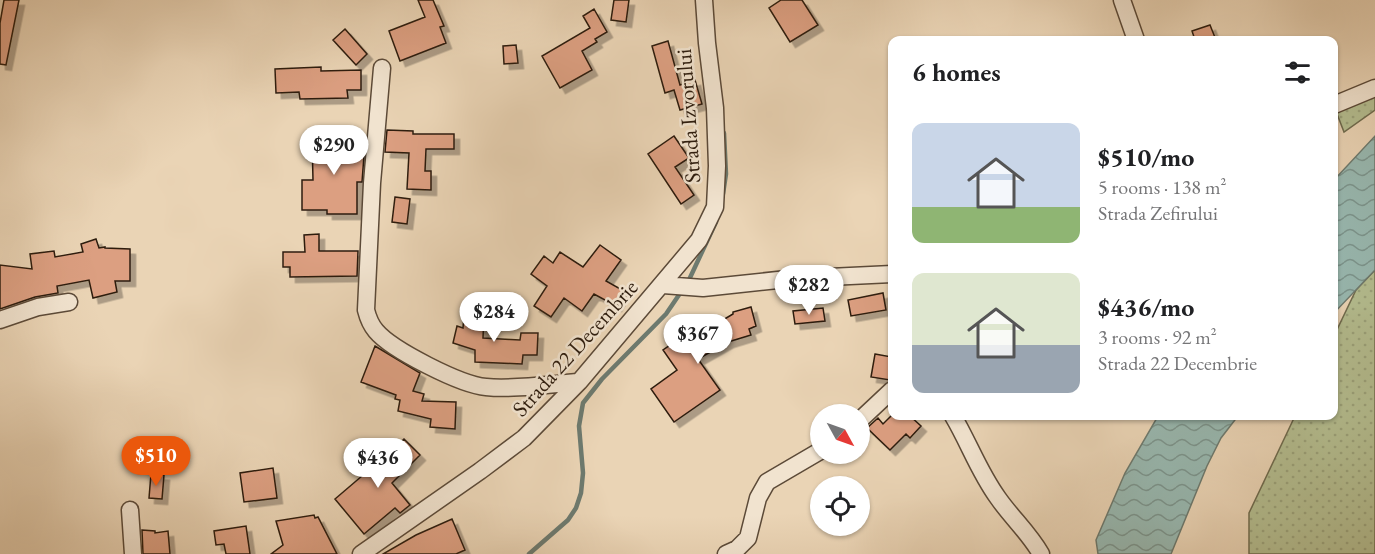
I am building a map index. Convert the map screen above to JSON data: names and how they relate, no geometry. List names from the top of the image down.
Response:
{
  "streets": {
    "street": ["Strada Izvorului", "Strada 22 Decembrie"]
  },
  "crossings": [
    ["Strada Izvorului", "Strada 22 Decembrie"]
  ],
  "north": "bottom right",
  "page": {
    "heading": "6 homes",
    "list": [
      {
        "name": "$510/mo",
        "note": "5 rooms · 138 m² · Strada Zefirului"
      },
      {
        "name": "$436/mo",
        "note": "3 rooms · 92 m² · Strada 22 Decembrie"
      }
    ],
    "price": [
      "$290",
      "$282",
      "$284",
      "$367",
      "$510",
      "$436"
    ]
  }
}
